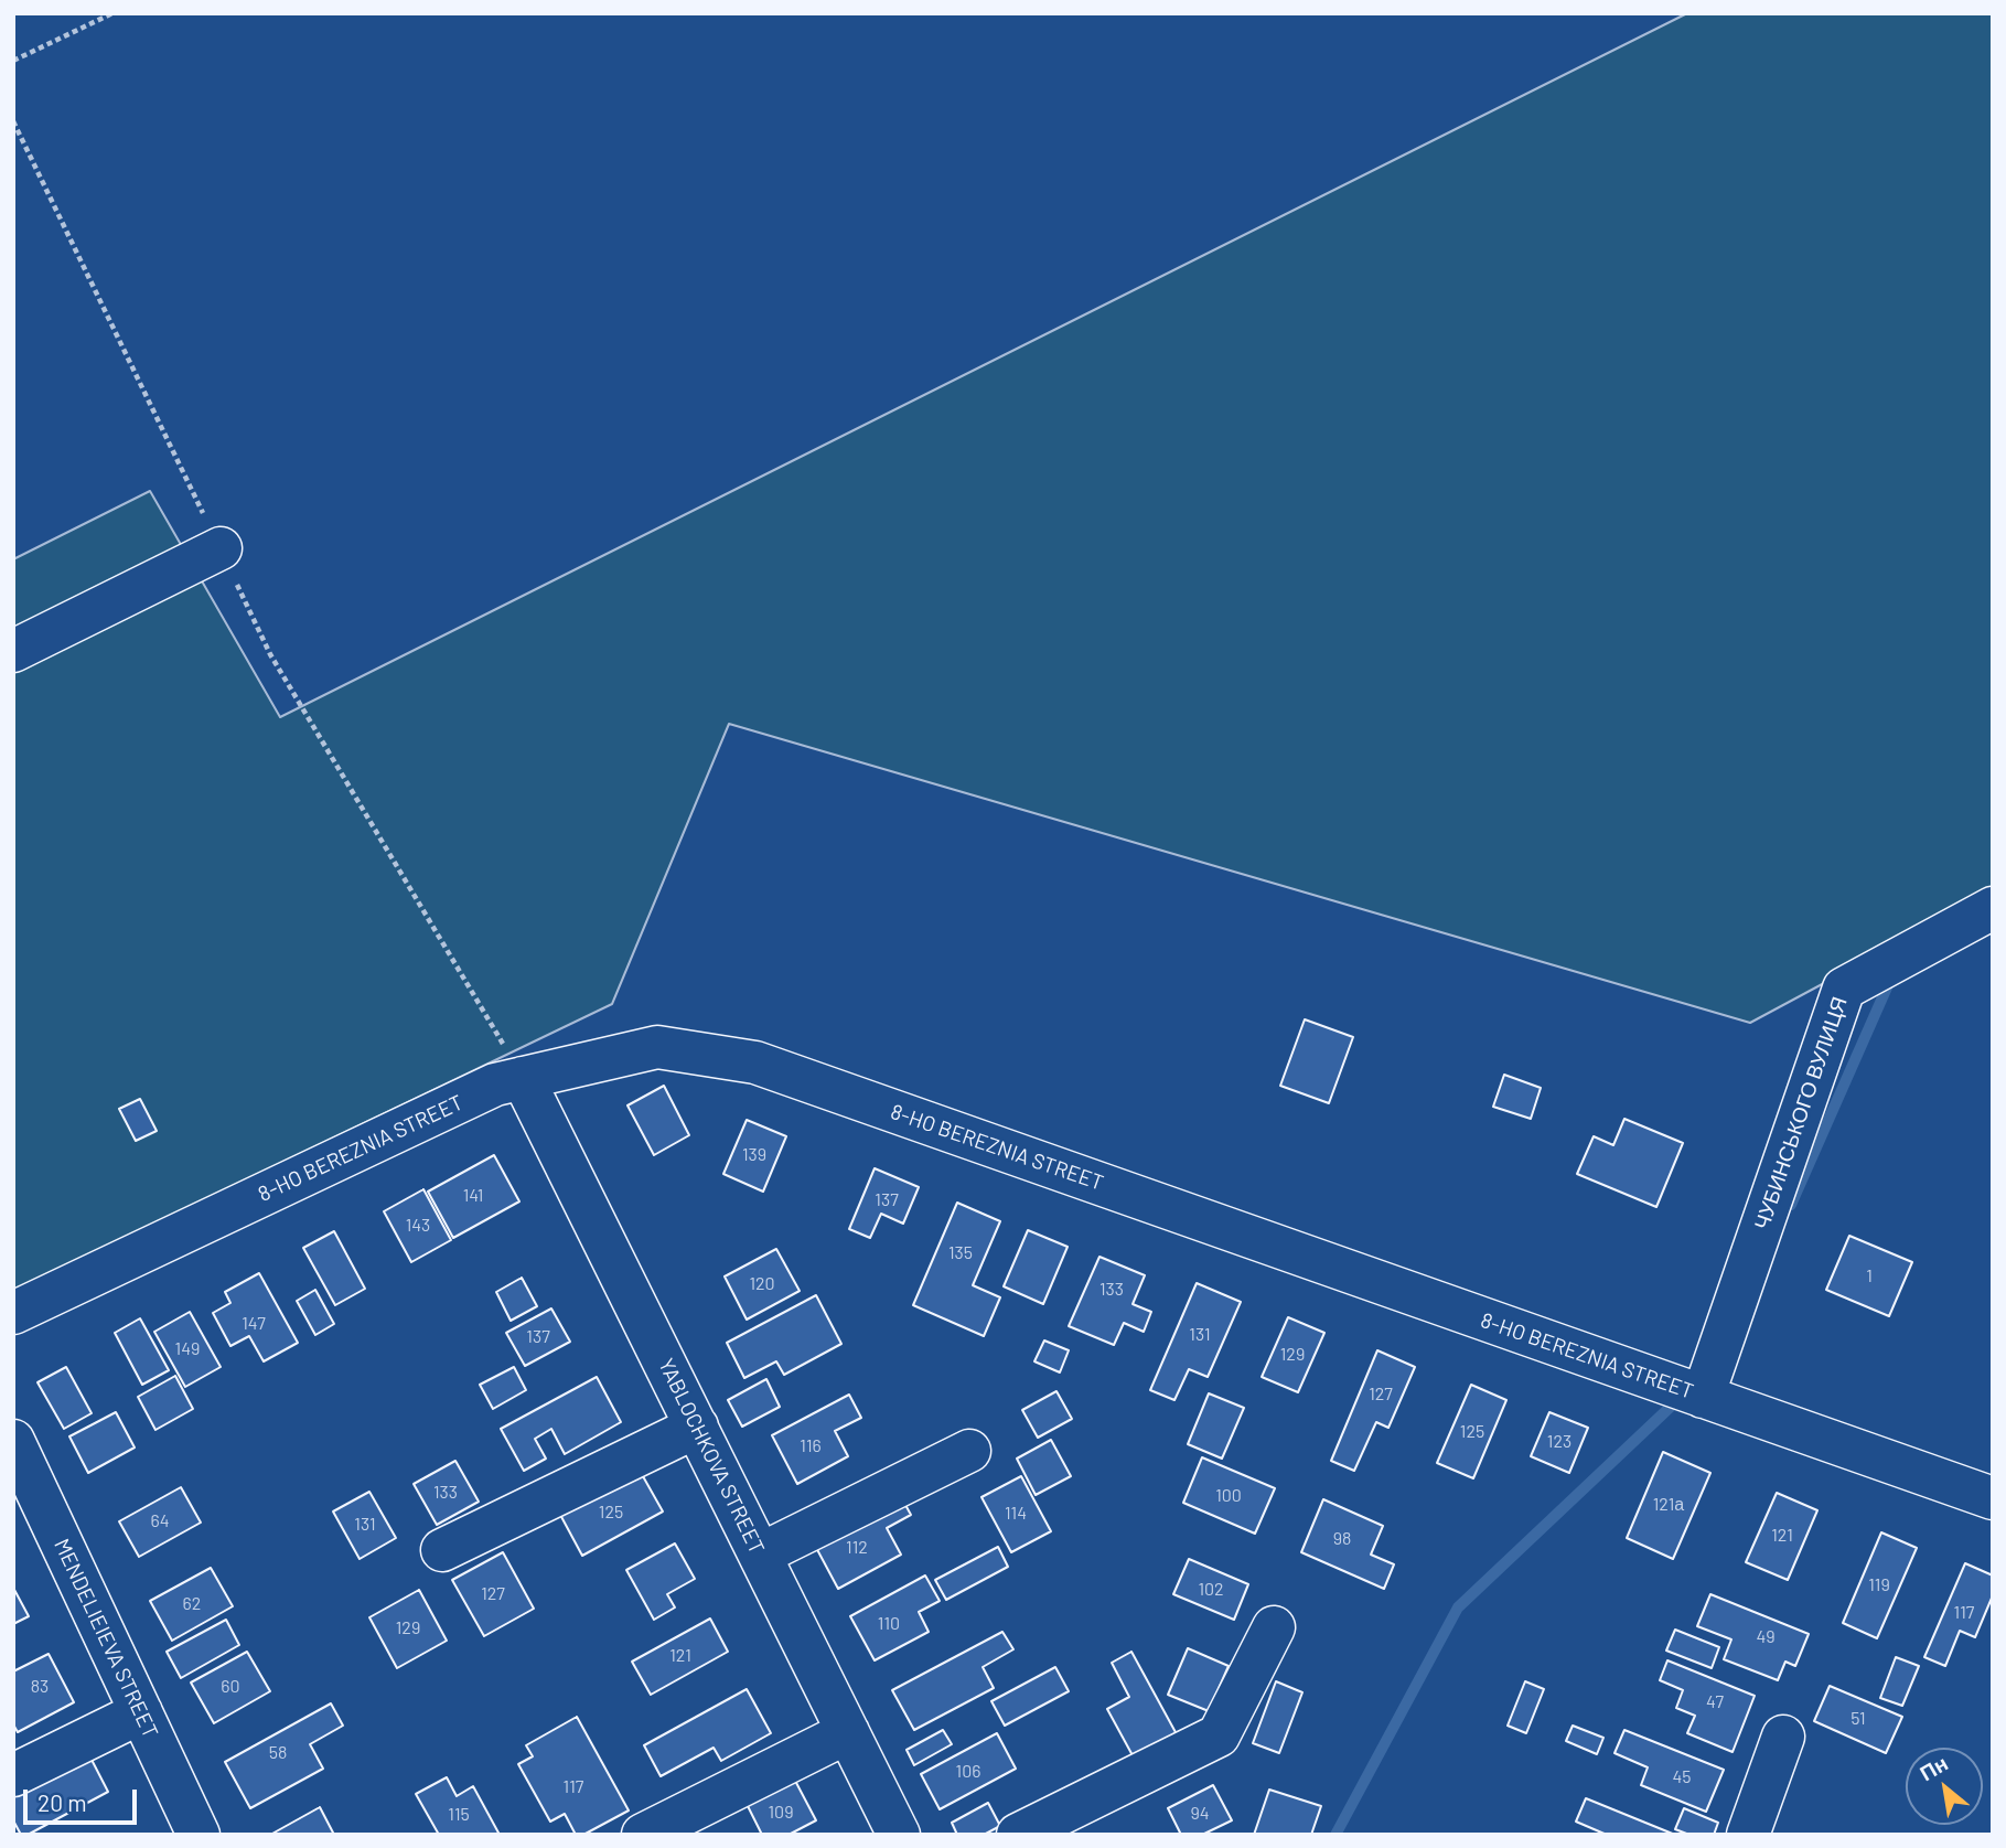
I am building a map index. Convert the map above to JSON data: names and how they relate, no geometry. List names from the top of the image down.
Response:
{
  "streets": {
    "street": [
      "ЧУБИНСЬКОГО ВУЛИЦЯ",
      "8-HO BEREZNIA STREET",
      "YABLOCHKOVA STREET",
      "MENDELIEIEVA STREET"
    ]
  },
  "crossings": [
    ["ЧУБИНСЬКОГО ВУЛИЦЯ", "8-HO BEREZNIA STREET"],
    ["8-HO BEREZNIA STREET", "YABLOCHKOVA STREET"]
  ],
  "house_numbers": [
    "139",
    "141",
    "137",
    "143",
    "135",
    "1",
    "120",
    "133",
    "147",
    "131",
    "137",
    "149",
    "129",
    "127",
    "125",
    "123",
    "116",
    "133",
    "100",
    "121а",
    "125",
    "114",
    "64",
    "131",
    "121",
    "98",
    "112",
    "119",
    "102",
    "127",
    "62",
    "117",
    "110",
    "129",
    "49",
    "121",
    "83",
    "60",
    "47",
    "51",
    "58",
    "106",
    "45",
    "117",
    "109",
    "94",
    "115"
  ],
  "scale_bar": "20 m",
  "north": "top left"
}
